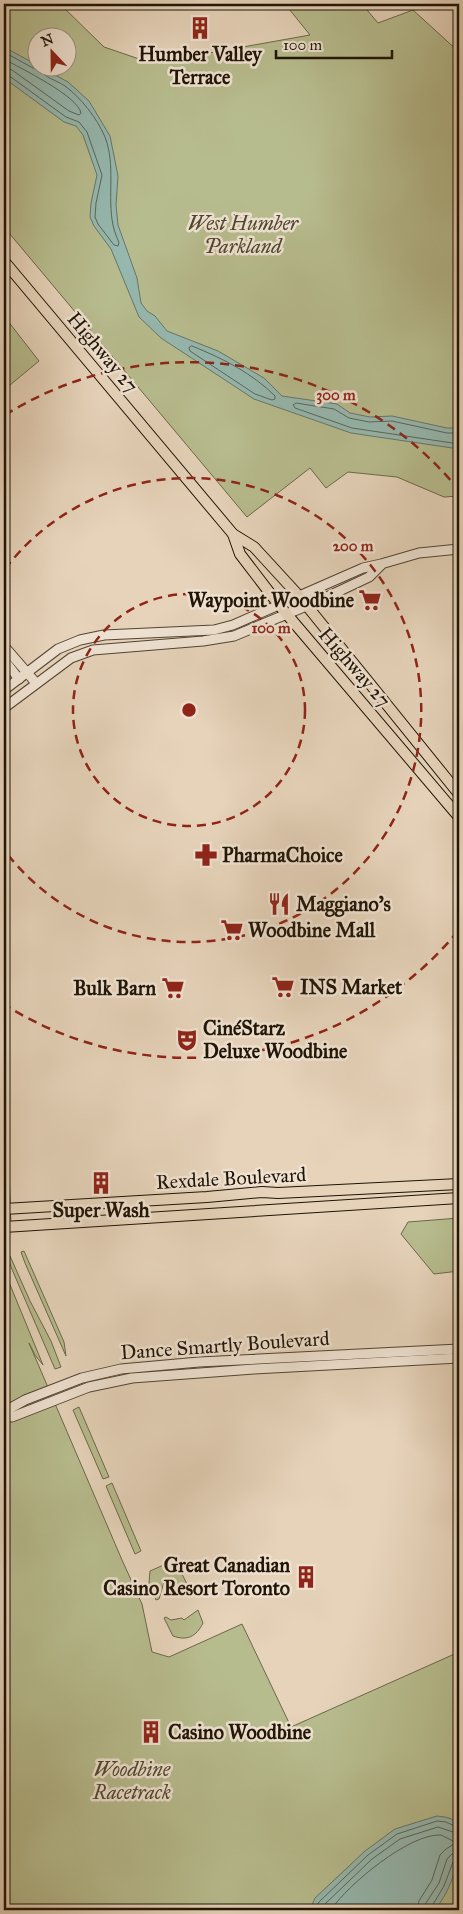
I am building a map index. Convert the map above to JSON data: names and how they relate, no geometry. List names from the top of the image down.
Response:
{
  "streets": {
    "main road": ["Highway 27", "Rexdale Boulevard"],
    "street": ["Dance Smartly Boulevard"]
  },
  "parks": ["West Humber Parkland", "Woodbine Racetrack"],
  "places": {
    "building": [
      "Humber Valley Terrace",
      "Super Wash",
      "Great Canadian Casino Resort Toronto",
      "Casino Woodbine"
    ],
    "supermarket": [
      "Waypoint Woodbine",
      "Woodbine Mall",
      "INS Market",
      "Bulk Barn"
    ],
    "pharmacy": ["PharmaChoice"],
    "restaurant": ["Maggiano's"],
    "theatre": ["CinéStarz Deluxe Woodbine"]
  },
  "scale_bar": "100 m",
  "north": "top",
  "rings": ["300 m", "200 m", "100 m"]
}
